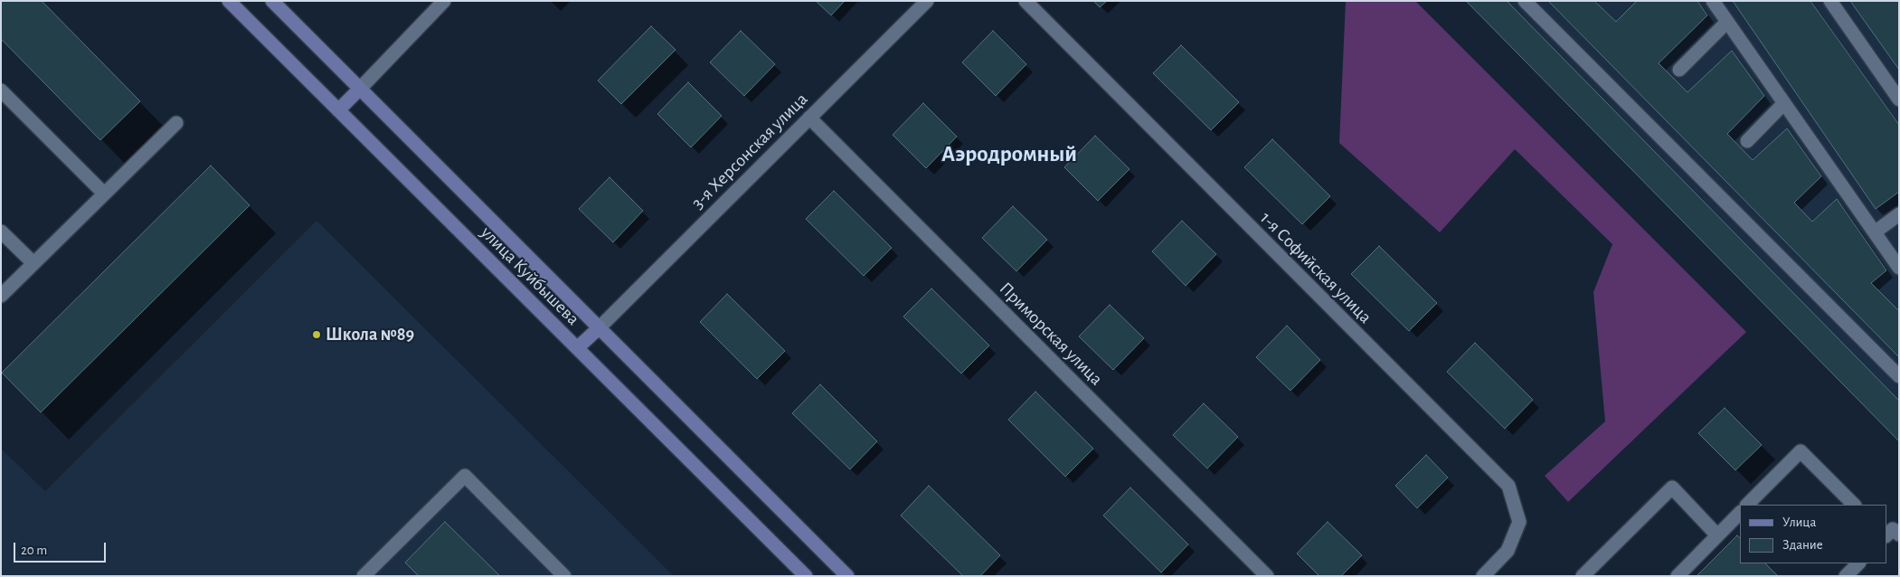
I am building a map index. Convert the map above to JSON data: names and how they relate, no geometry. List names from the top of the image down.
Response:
{
  "streets": {
    "main road": ["улица Куйбышева"],
    "street": ["3-я Херсонская улица", "1-я Софийская улица", "Приморская улица"]
  },
  "crossings": [
    ["3-я Херсонская улица", "улица Куйбышева"],
    ["3-я Херсонская улица", "Приморская улица"]
  ],
  "districts": ["Аэродромный"],
  "places": ["Школа №89"],
  "legend": ["Улица", "Здание"],
  "scale_bar": "20 m"
}
